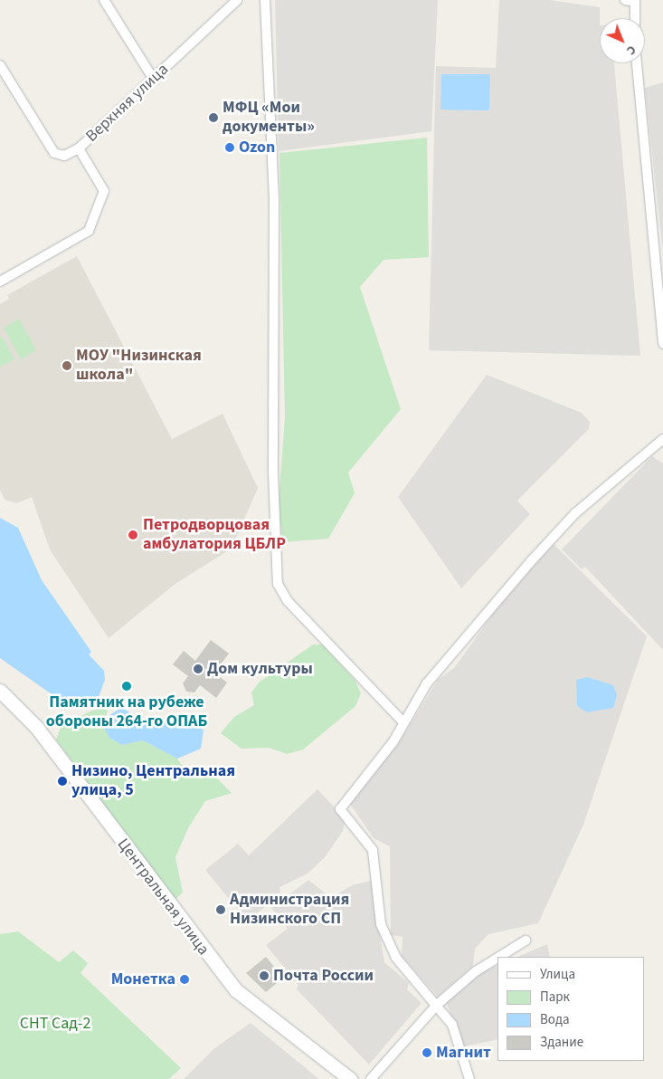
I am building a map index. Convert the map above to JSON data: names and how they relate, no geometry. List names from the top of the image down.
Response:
{
  "streets": {
    "street": ["Верхняя улица", "Центральная улица"]
  },
  "parks": ["СНТ Сад-2"],
  "places": [
    "МФЦ «Мои документы»",
    "Ozon",
    "МОУ \"Низинская школа\"",
    "Петродворцовая амбулатория ЦБЛР",
    "Дом культуры",
    "Памятник на рубеже обороны 264-го ОПАБ",
    "Низино, Центральная улица, 5",
    "Администрация Низинского СП",
    "Почта России",
    "Монетка",
    "Магнит"
  ],
  "legend": [
    "Улица",
    "Парк",
    "Вода",
    "Здание"
  ],
  "north": "bottom right"
}
